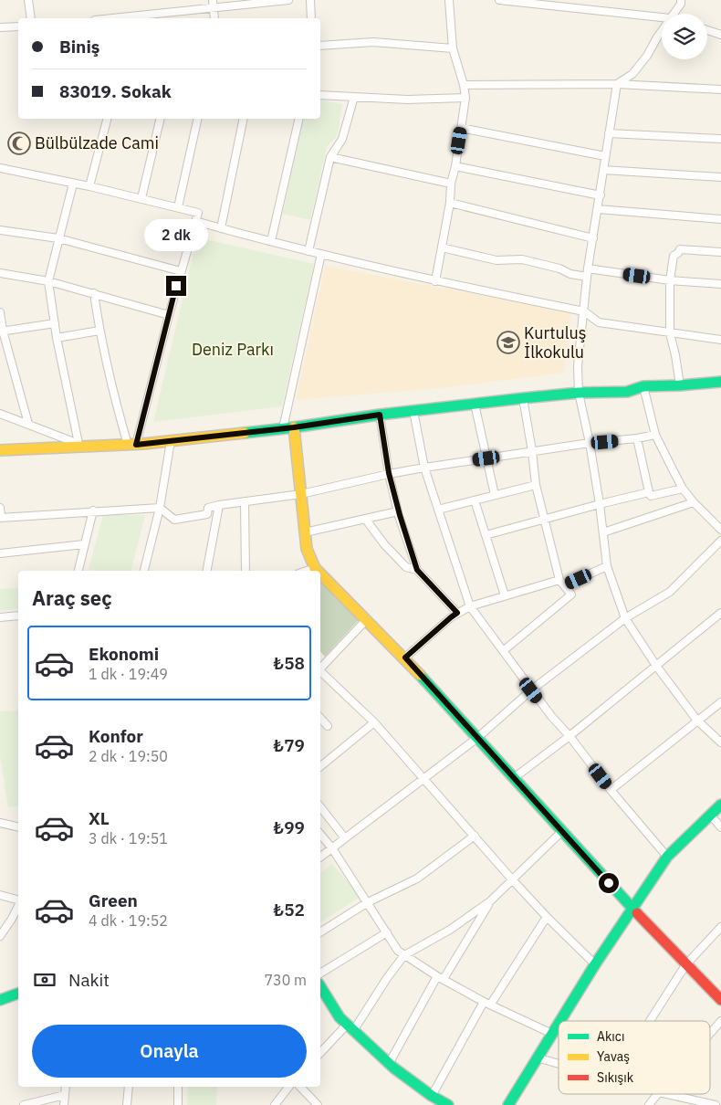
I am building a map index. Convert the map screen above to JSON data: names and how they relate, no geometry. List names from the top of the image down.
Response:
{
  "parks": ["Deniz Parkı"],
  "places": {
    "mosque": ["Bülbülzade Cami"],
    "school or university": ["Kurtuluş İlkokulu"]
  },
  "legend": ["Akıcı", "Yavaş", "Sıkışık"],
  "page": {
    "banner": ["Biniş", "83019. Sokak"],
    "bubble": "2 dk",
    "heading": "Araç seç",
    "list": [
      {
        "name": "Ekonomi",
        "note": "1 dk · 19:49",
        "value": "₺58"
      },
      {
        "name": "Konfor",
        "note": "2 dk · 19:50",
        "value": "₺79"
      },
      {
        "name": "XL",
        "note": "3 dk · 19:51",
        "value": "₺99"
      },
      {
        "name": "Green",
        "note": "4 dk · 19:52",
        "value": "₺52"
      }
    ],
    "pay": ["Nakit", "730 m"],
    "buttons": "Onayla"
  }
}
